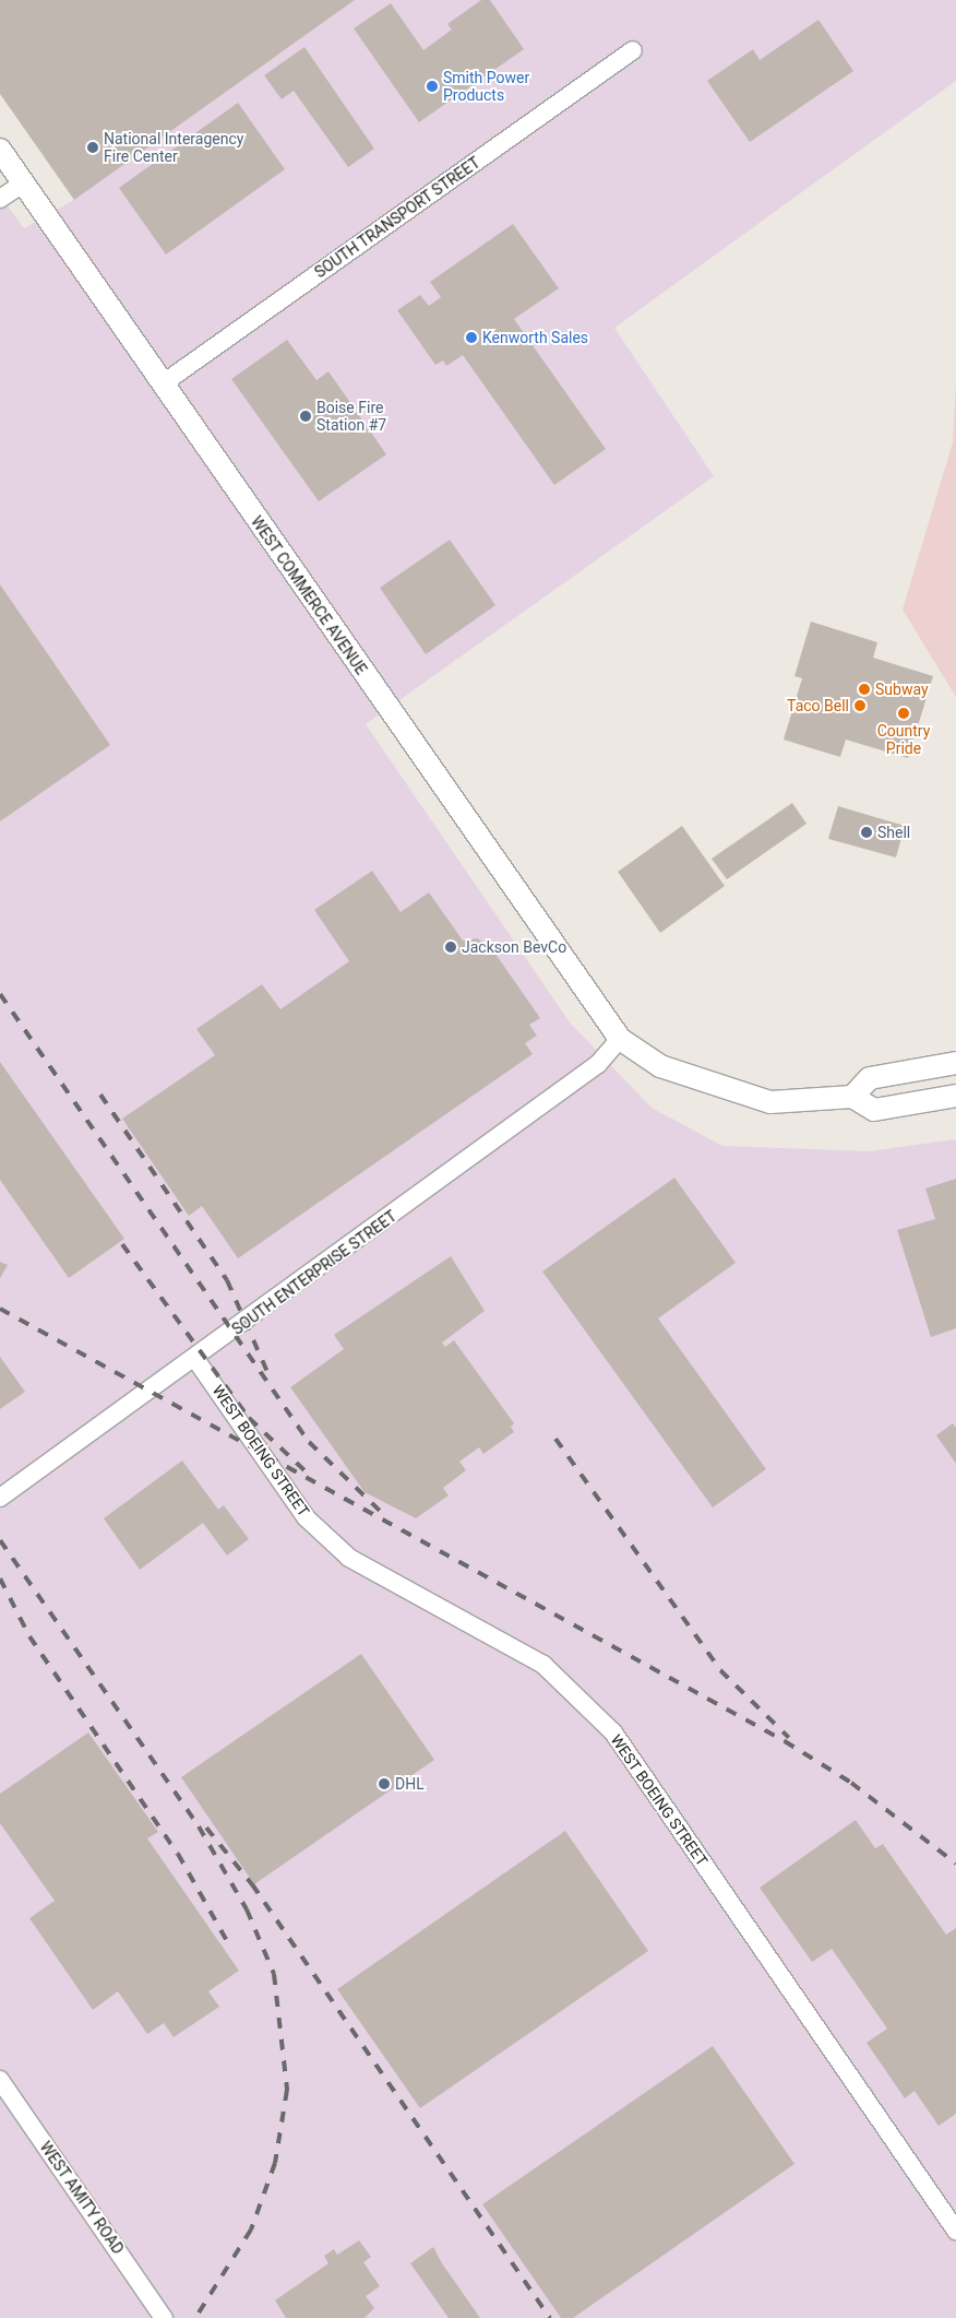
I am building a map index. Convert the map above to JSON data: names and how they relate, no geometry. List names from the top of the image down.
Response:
{
  "streets": {
    "street": [
      "SOUTH TRANSPORT STREET",
      "WEST COMMERCE AVENUE",
      "SOUTH ENTERPRISE STREET",
      "WEST BOEING STREET",
      "WEST AMITY ROAD"
    ]
  },
  "crossings": [
    ["SOUTH TRANSPORT STREET", "WEST COMMERCE AVENUE"],
    ["WEST COMMERCE AVENUE", "SOUTH ENTERPRISE STREET"],
    ["SOUTH ENTERPRISE STREET", "WEST BOEING STREET"]
  ],
  "places": [
    "Smith Power Products",
    "National Interagency Fire Center",
    "Kenworth Sales",
    "Boise Fire Station #7",
    "Subway",
    "Taco Bell",
    "Country Pride",
    "Shell",
    "Jackson BevCo",
    "DHL"
  ]
}
